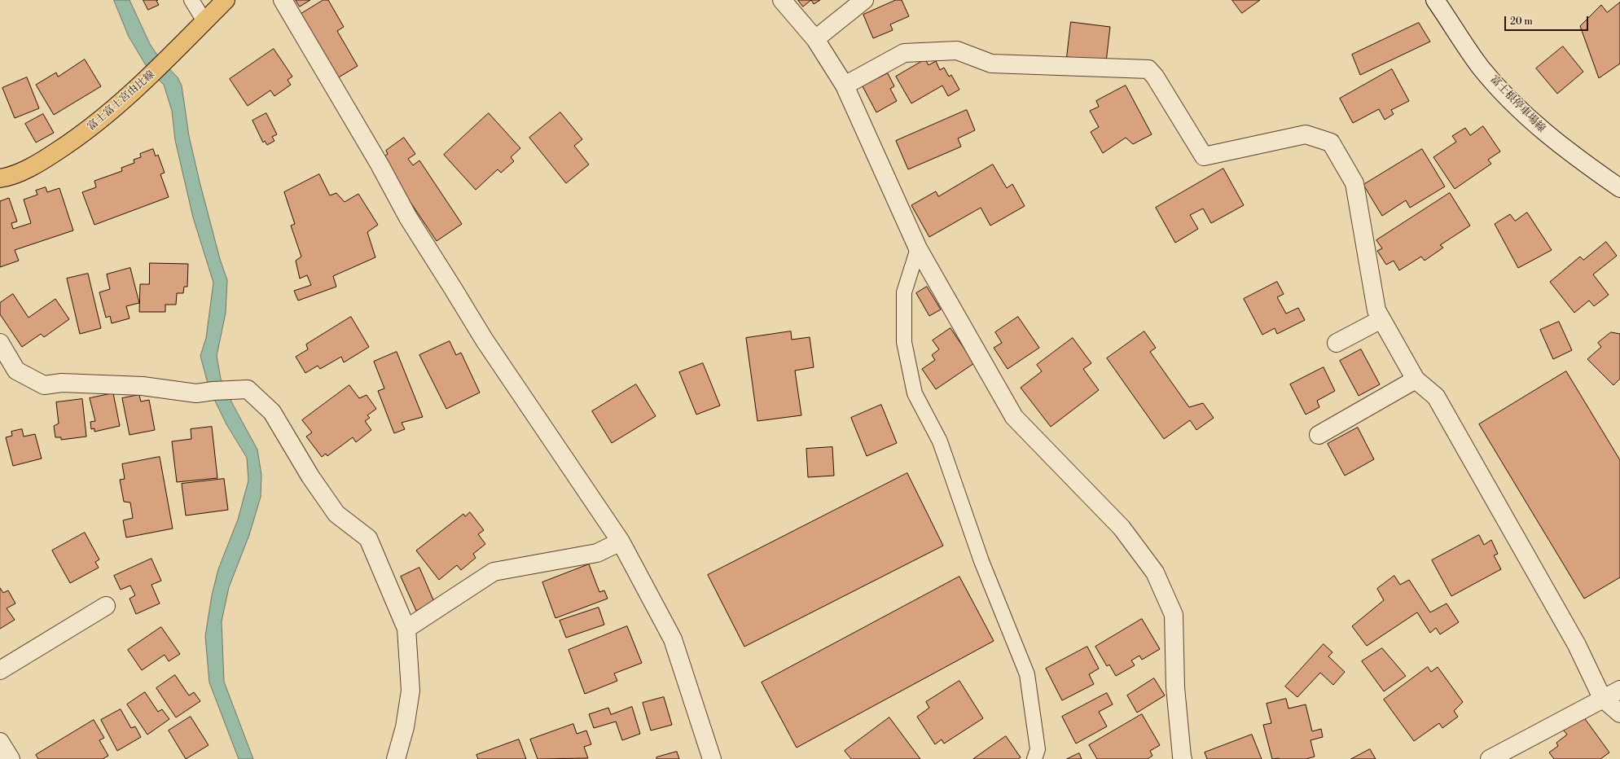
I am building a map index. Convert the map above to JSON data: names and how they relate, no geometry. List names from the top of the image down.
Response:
{
  "streets": {
    "main road": ["富士富士宮由比線"],
    "street": ["富士根停車場線"]
  },
  "scale_bar": "20 m"
}
